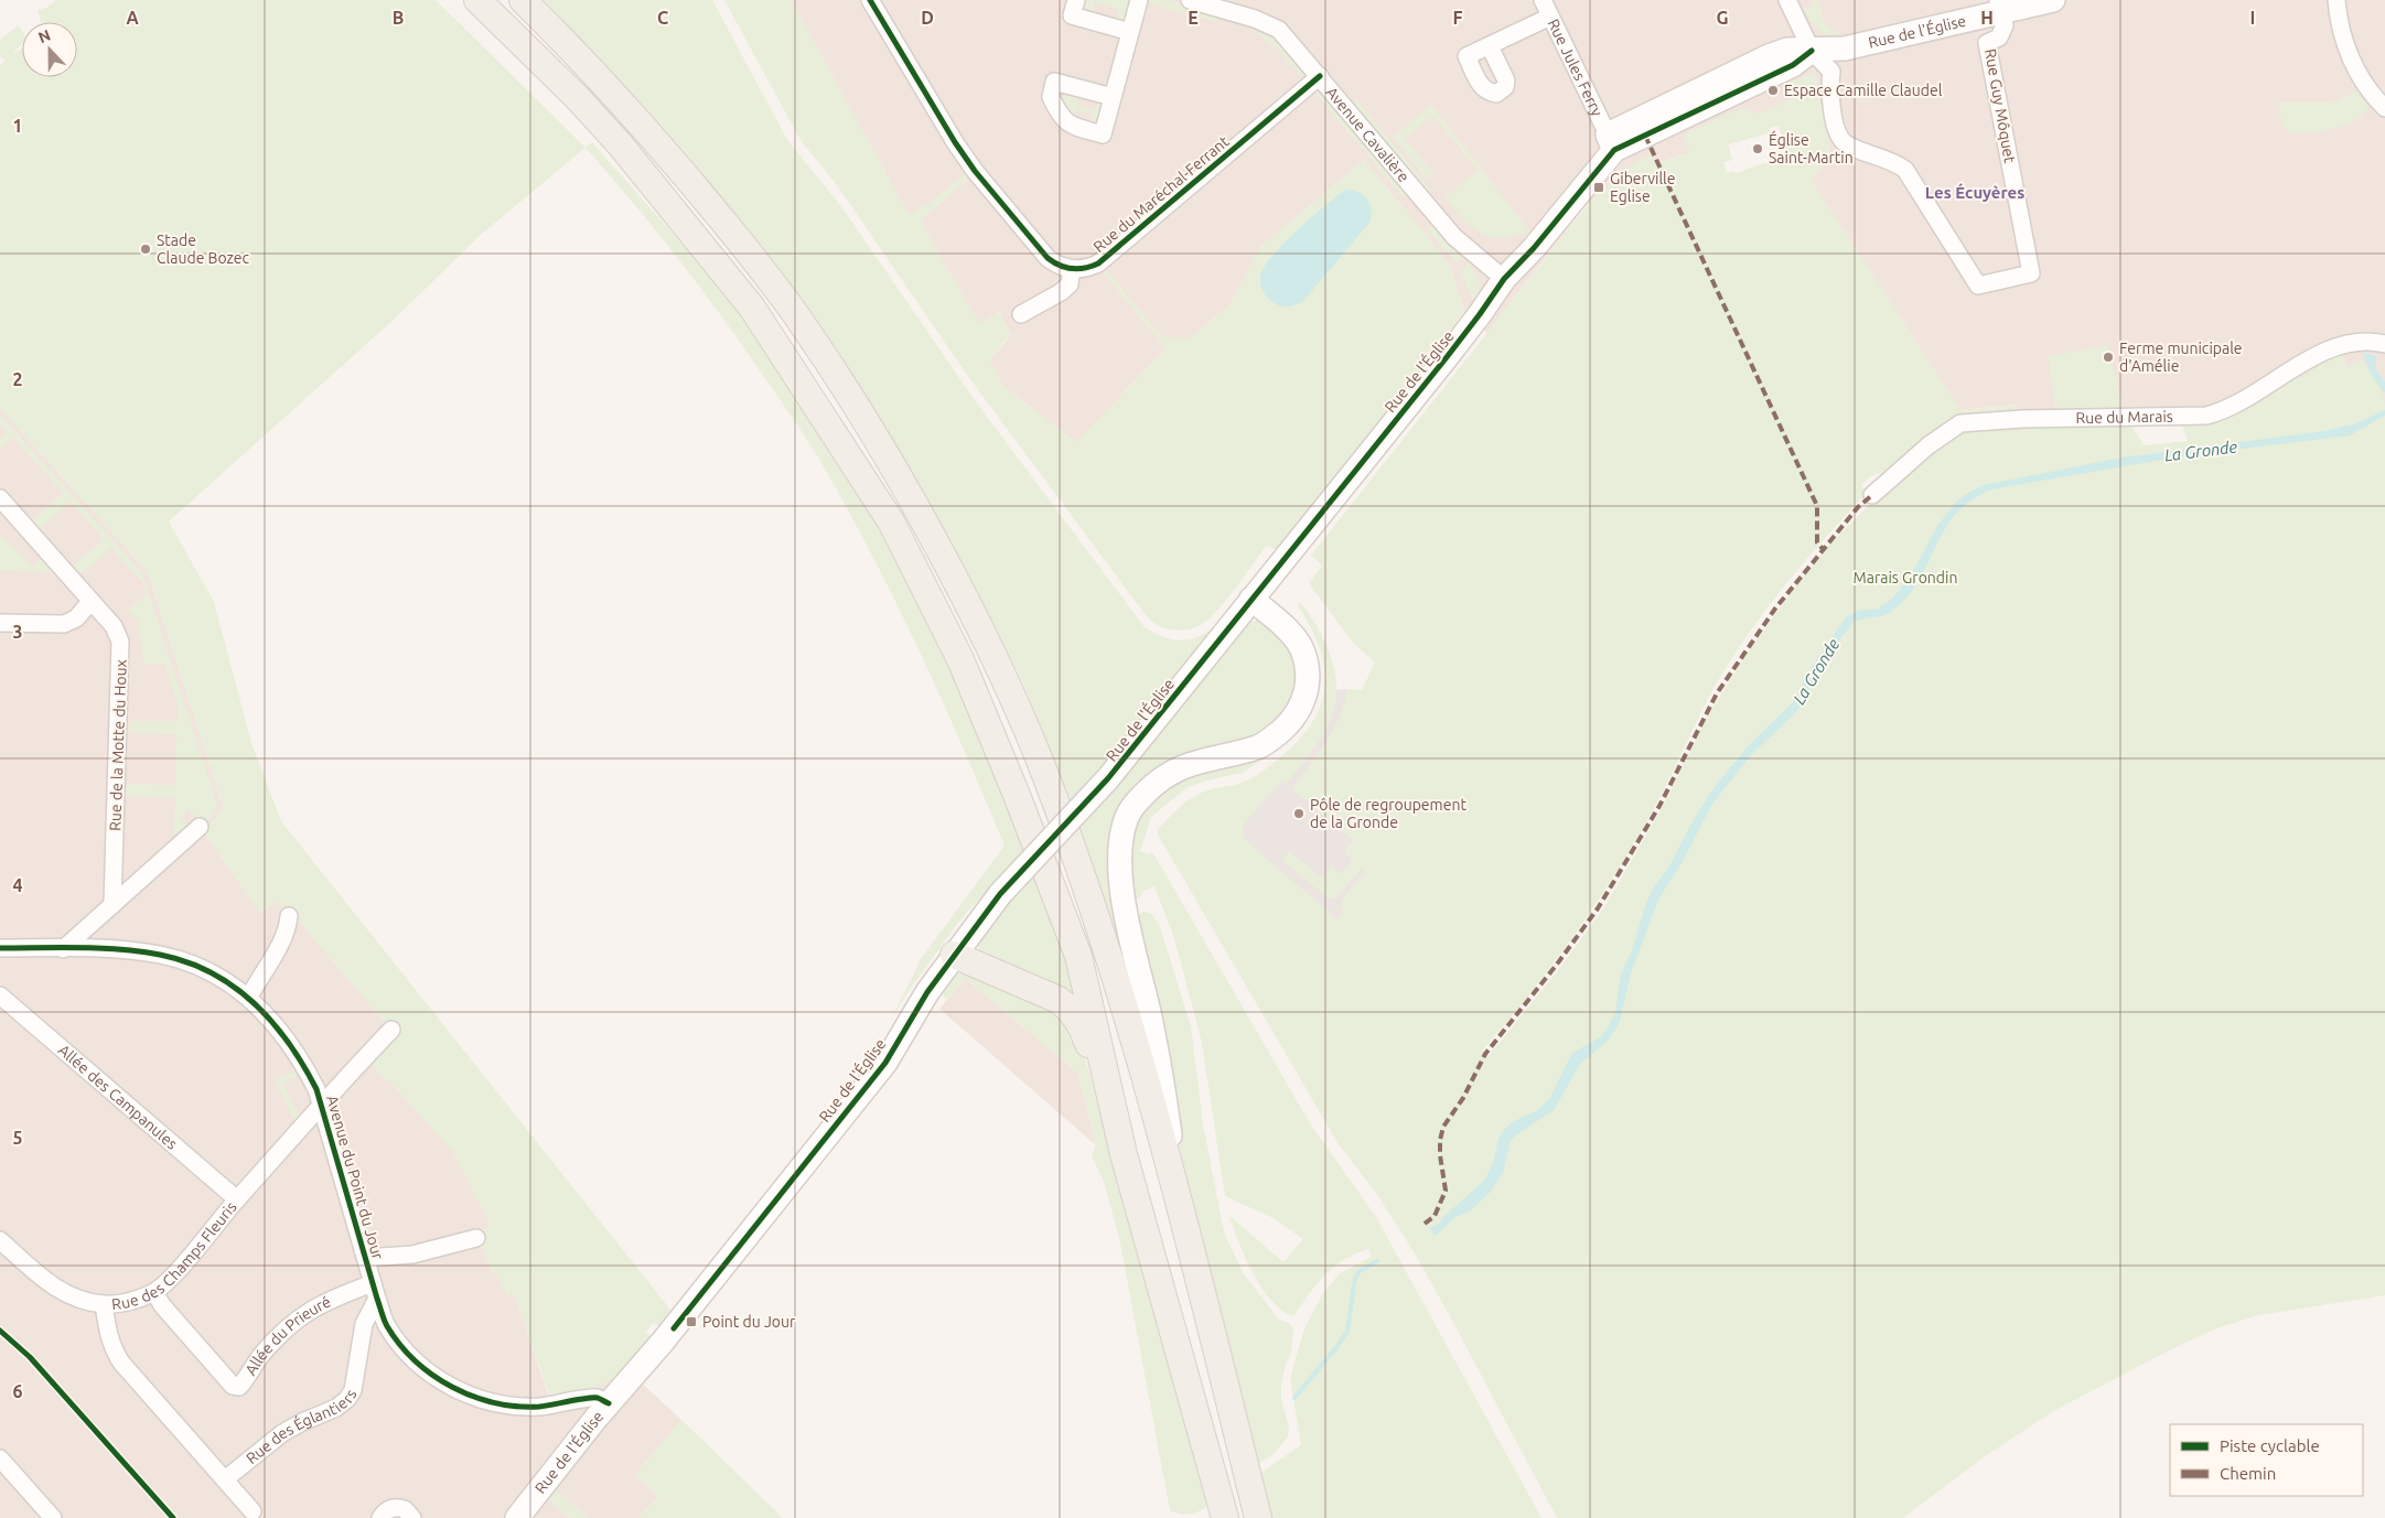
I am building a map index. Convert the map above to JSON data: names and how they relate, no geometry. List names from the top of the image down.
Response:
{
  "streets": {
    "street": [
      "Rue de l'Église",
      "Rue Jules Ferry",
      "Rue Guy Môquet",
      "Avenue Cavalière",
      "Rue du Maréchal-Ferrant",
      "Rue du Marais",
      "Rue de la Motte du Houx",
      "Allée des Campanules",
      "Avenue du Point du Jour",
      "Rue des Champs Fleuris",
      "Allée du Prieuré",
      "Rue des Églantiers"
    ]
  },
  "crossings": [
    ["Rue de l'Église", "Rue Jules Ferry"],
    ["Rue de l'Église", "Rue Guy Môquet"],
    ["Rue de l'Église", "Avenue Cavalière"],
    ["Rue de l'Église", "Avenue du Point du Jour"],
    ["Avenue Cavalière", "Rue du Maréchal-Ferrant"],
    ["Allée des Campanules", "Rue des Champs Fleuris"],
    ["Avenue du Point du Jour", "Rue des Champs Fleuris"],
    ["Avenue du Point du Jour", "Allée du Prieuré"],
    ["Avenue du Point du Jour", "Rue des Églantiers"],
    ["Rue des Champs Fleuris", "Allée du Prieuré"],
    ["Allée du Prieuré", "Rue des Églantiers"]
  ],
  "districts": ["Les Écuyères"],
  "water": ["La Gronde"],
  "parks": ["Marais Grondin"],
  "places": {
    "other": [
      "Espace Camille Claudel",
      "Église Saint-Martin",
      "Stade Claude Bozec",
      "Ferme municipale d'Amélie",
      "Pôle de regroupement de la Gronde"
    ],
    "transit": ["Giberville Eglise", "Point du Jour"]
  },
  "legend": ["Piste cyclable", "Chemin"],
  "north": "top",
  "grid": {
    "columns": [
      "A",
      "B",
      "C",
      "D",
      "E",
      "F",
      "G",
      "H",
      "I"
    ],
    "rows": [
      "1",
      "2",
      "3",
      "4",
      "5",
      "6"
    ]
  }
}
